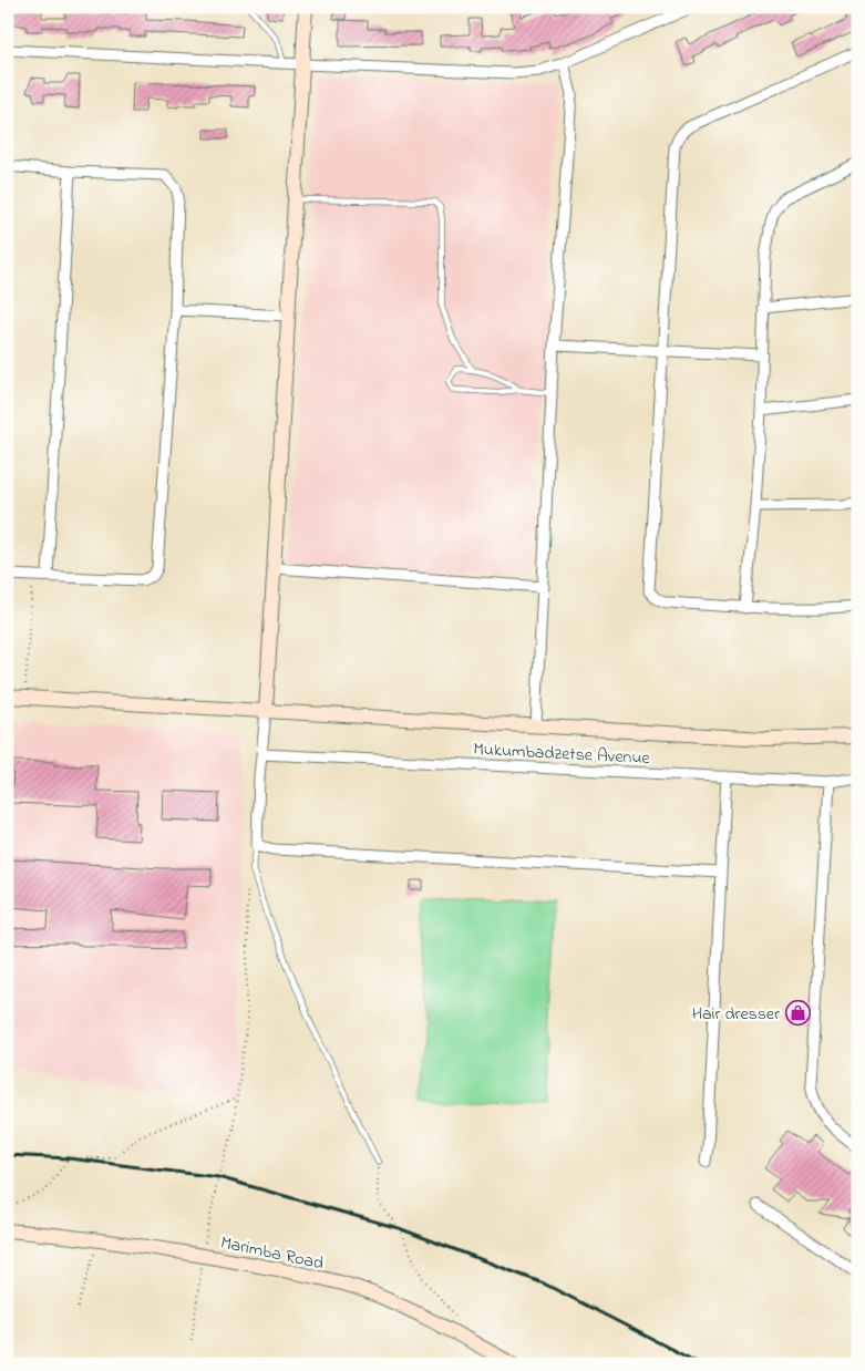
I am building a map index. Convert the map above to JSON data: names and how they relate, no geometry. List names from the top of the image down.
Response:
{
  "streets": {
    "street": ["Mukumbadzetse Avenue", "Marimba Road"]
  },
  "places": {
    "shop": ["Hair dresser"]
  }
}
